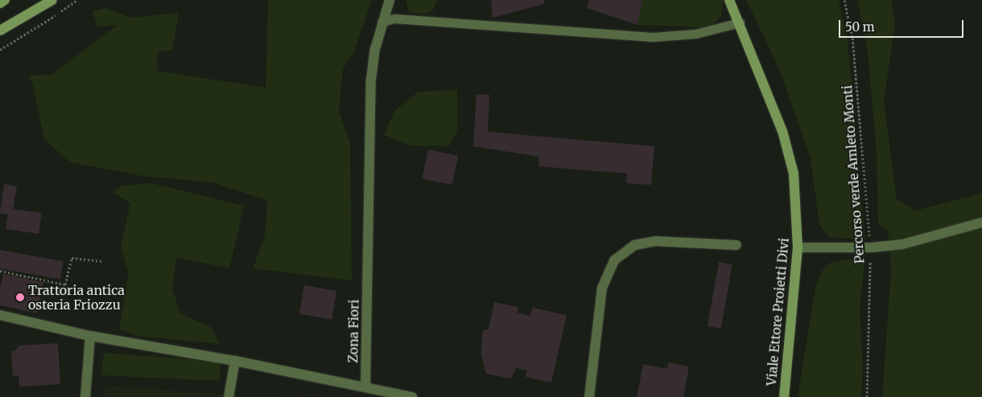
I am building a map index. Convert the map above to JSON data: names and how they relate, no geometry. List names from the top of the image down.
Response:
{
  "streets": {
    "main road": ["Viale Ettore Proietti Divi"],
    "street": ["Zona Fiori"],
    "path": ["Percorso verde Amleto Monti"]
  },
  "places": ["Trattoria antica osteria Friozzu"],
  "scale_bar": "50 m"
}
